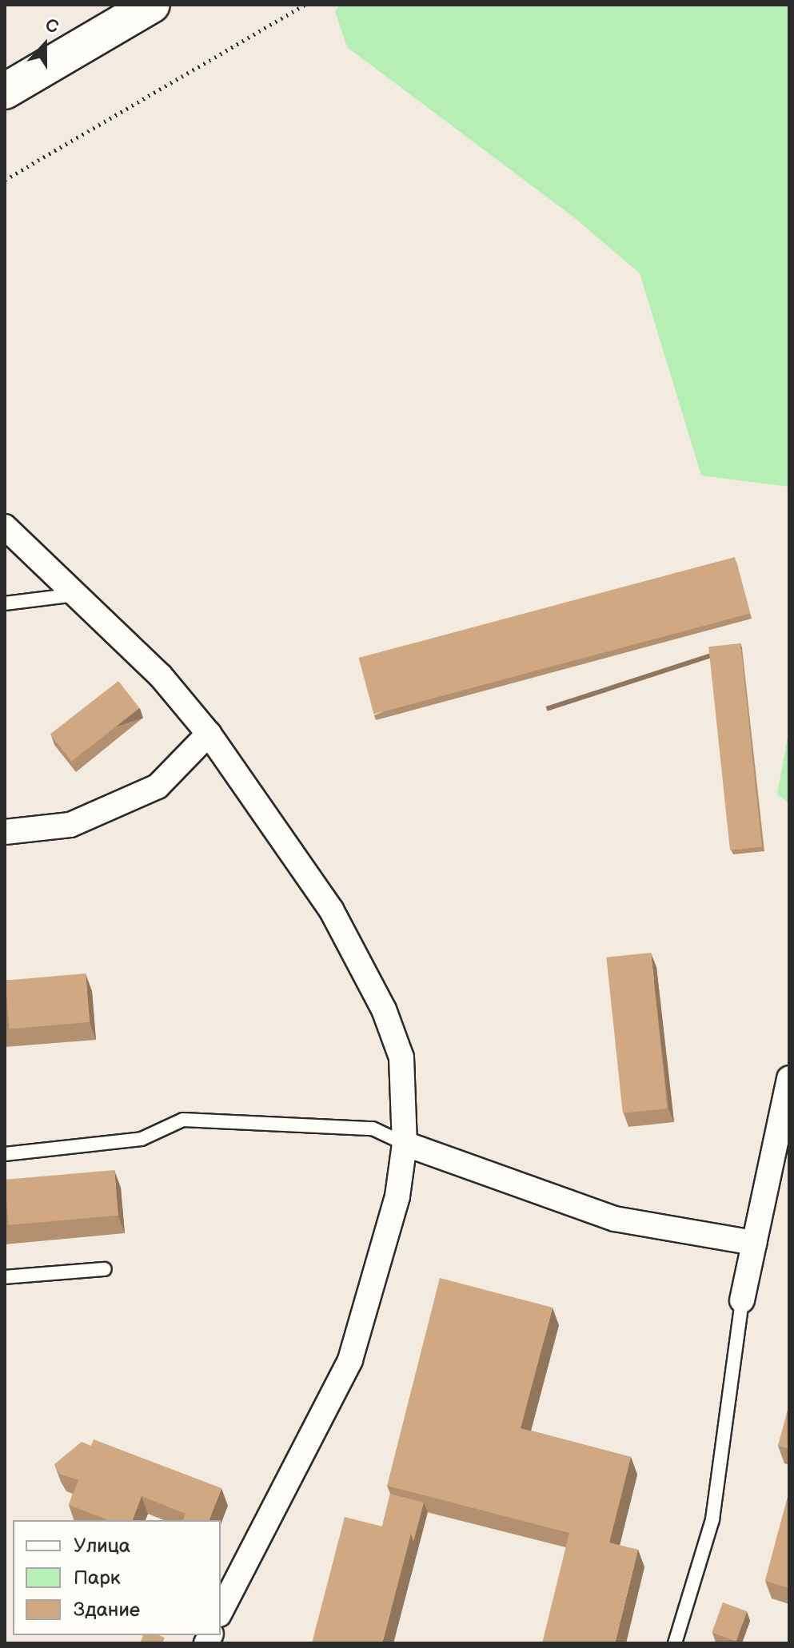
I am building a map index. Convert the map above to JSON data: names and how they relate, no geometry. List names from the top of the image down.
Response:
{
  "legend": ["Улица", "Парк", "Здание"],
  "north": "top"
}
